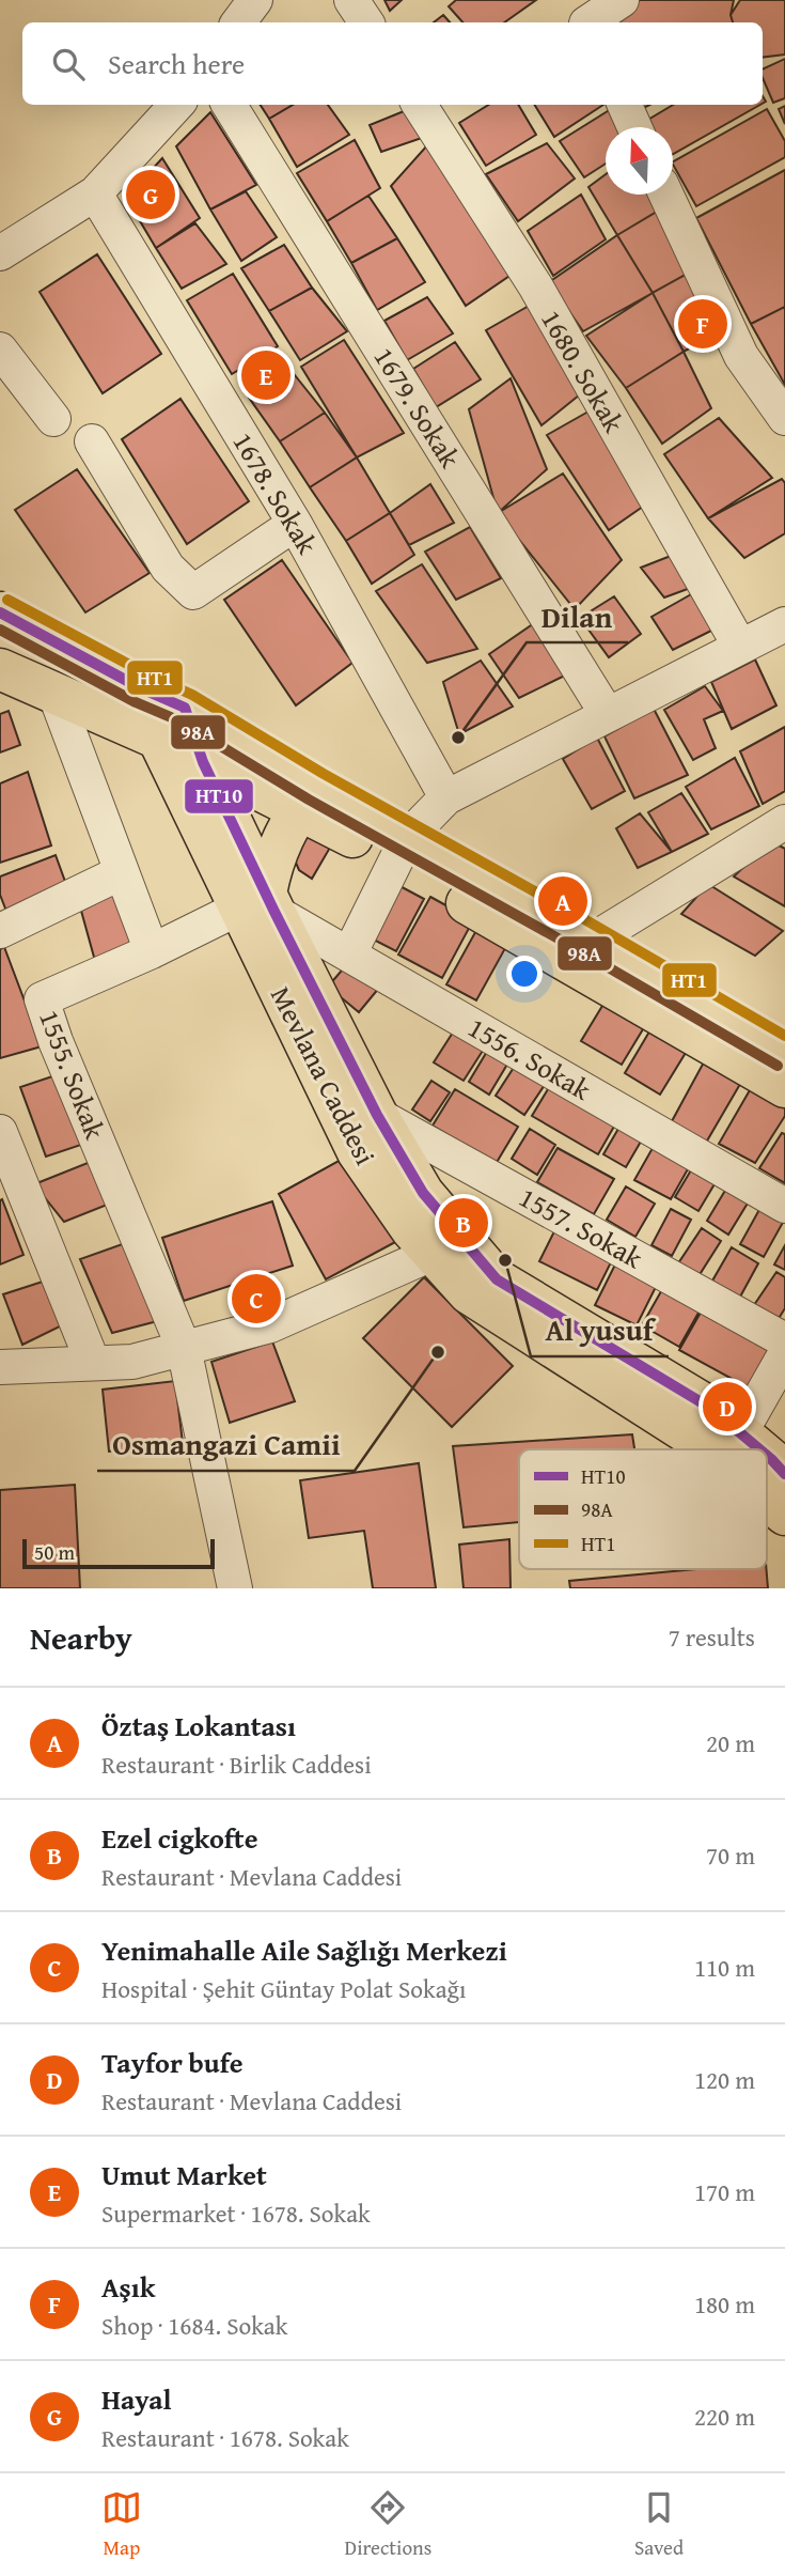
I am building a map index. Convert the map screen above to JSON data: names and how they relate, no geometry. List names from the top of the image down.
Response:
{
  "streets": {
    "main road": ["Mevlana Caddesi"],
    "street": [
      "1680. Sokak",
      "1679. Sokak",
      "1678. Sokak",
      "1556. Sokak",
      "1555. Sokak",
      "1557. Sokak"
    ]
  },
  "crossings": [
    ["1556. Sokak", "1555. Sokak"],
    ["1556. Sokak", "Mevlana Caddesi"],
    ["1555. Sokak", "Mevlana Caddesi"],
    ["Mevlana Caddesi", "1557. Sokak"]
  ],
  "places": ["Dilan", "Al yusuf", "Osmangazi Camii"],
  "lines": ["transit line HT1", "transit line HT10", "transit line 98A"],
  "legend": ["HT10", "98A", "HT1"],
  "scale_bar": "50 m",
  "north": "top",
  "page": {
    "search": "Search here",
    "pins": [
      "G",
      "F",
      "E",
      "A",
      "B",
      "C",
      "D"
    ],
    "scale": "50 m",
    "heading": ["Nearby", "7 results"],
    "list": [
      {
        "mark": "A",
        "name": "Öztaş Lokantası",
        "note": "Restaurant · Birlik Caddesi",
        "value": "20 m"
      },
      {
        "mark": "B",
        "name": "Ezel cigkofte",
        "note": "Restaurant · Mevlana Caddesi",
        "value": "70 m"
      },
      {
        "mark": "C",
        "name": "Yenimahalle Aile Sağlığı Merkezi",
        "note": "Hospital · Şehit Güntay Polat Sokağı",
        "value": "110 m"
      },
      {
        "mark": "D",
        "name": "Tayfor bufe",
        "note": "Restaurant · Mevlana Caddesi",
        "value": "120 m"
      },
      {
        "mark": "E",
        "name": "Umut Market",
        "note": "Supermarket · 1678. Sokak",
        "value": "170 m"
      },
      {
        "mark": "F",
        "name": "Aşık",
        "note": "Shop · 1684. Sokak",
        "value": "180 m"
      },
      {
        "mark": "G",
        "name": "Hayal",
        "note": "Restaurant · 1678. Sokak",
        "value": "220 m"
      }
    ],
    "nav": ["Map", "Directions", "Saved"]
  }
}
